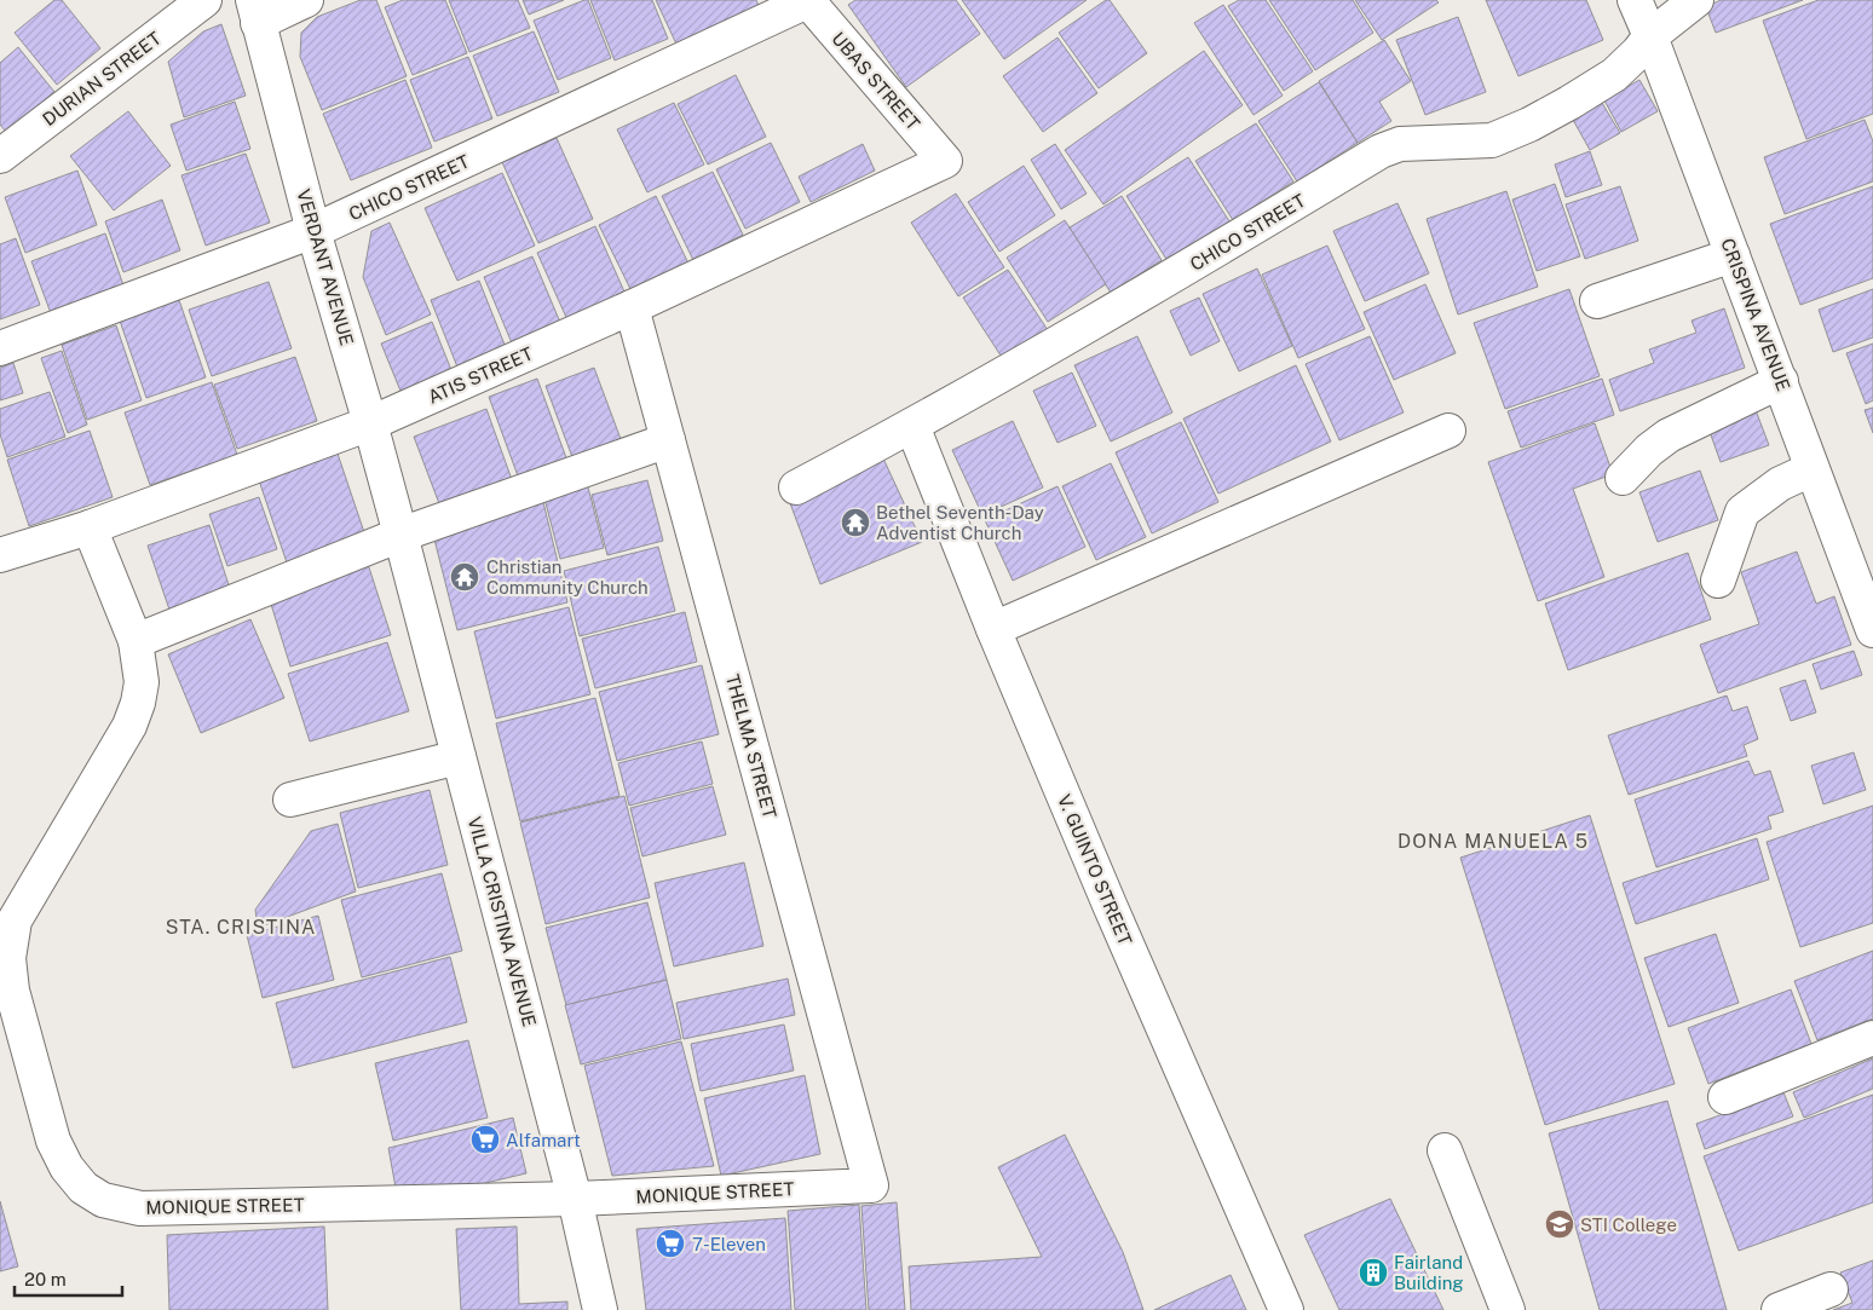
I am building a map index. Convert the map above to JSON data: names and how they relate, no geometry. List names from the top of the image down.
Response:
{
  "streets": {
    "street": [
      "DURIAN STREET",
      "UBAS STREET",
      "CHICO STREET",
      "VERDANT AVENUE",
      "CRISPINA AVENUE",
      "ATIS STREET",
      "THELMA STREET",
      "V. GUINTO STREET",
      "VILLA CRISTINA AVENUE",
      "MONIQUE STREET"
    ]
  },
  "crossings": [
    ["UBAS STREET", "CHICO STREET"],
    ["UBAS STREET", "ATIS STREET"],
    ["CHICO STREET", "VERDANT AVENUE"],
    ["CHICO STREET", "CRISPINA AVENUE"],
    ["CHICO STREET", "V. GUINTO STREET"],
    ["VERDANT AVENUE", "ATIS STREET"],
    ["VERDANT AVENUE", "VILLA CRISTINA AVENUE"],
    ["ATIS STREET", "THELMA STREET"],
    ["ATIS STREET", "MONIQUE STREET"],
    ["THELMA STREET", "MONIQUE STREET"],
    ["VILLA CRISTINA AVENUE", "MONIQUE STREET"]
  ],
  "districts": ["DONA MANUELA 5", "STA. CRISTINA"],
  "places": {
    "temple": ["Bethel Seventh-Day Adventist Church", "Christian Community Church"],
    "supermarket": ["Alfamart", "7-Eleven"],
    "school or university": ["STI College"],
    "building": ["Fairland Building"]
  },
  "scale_bar": "20 m"
}
